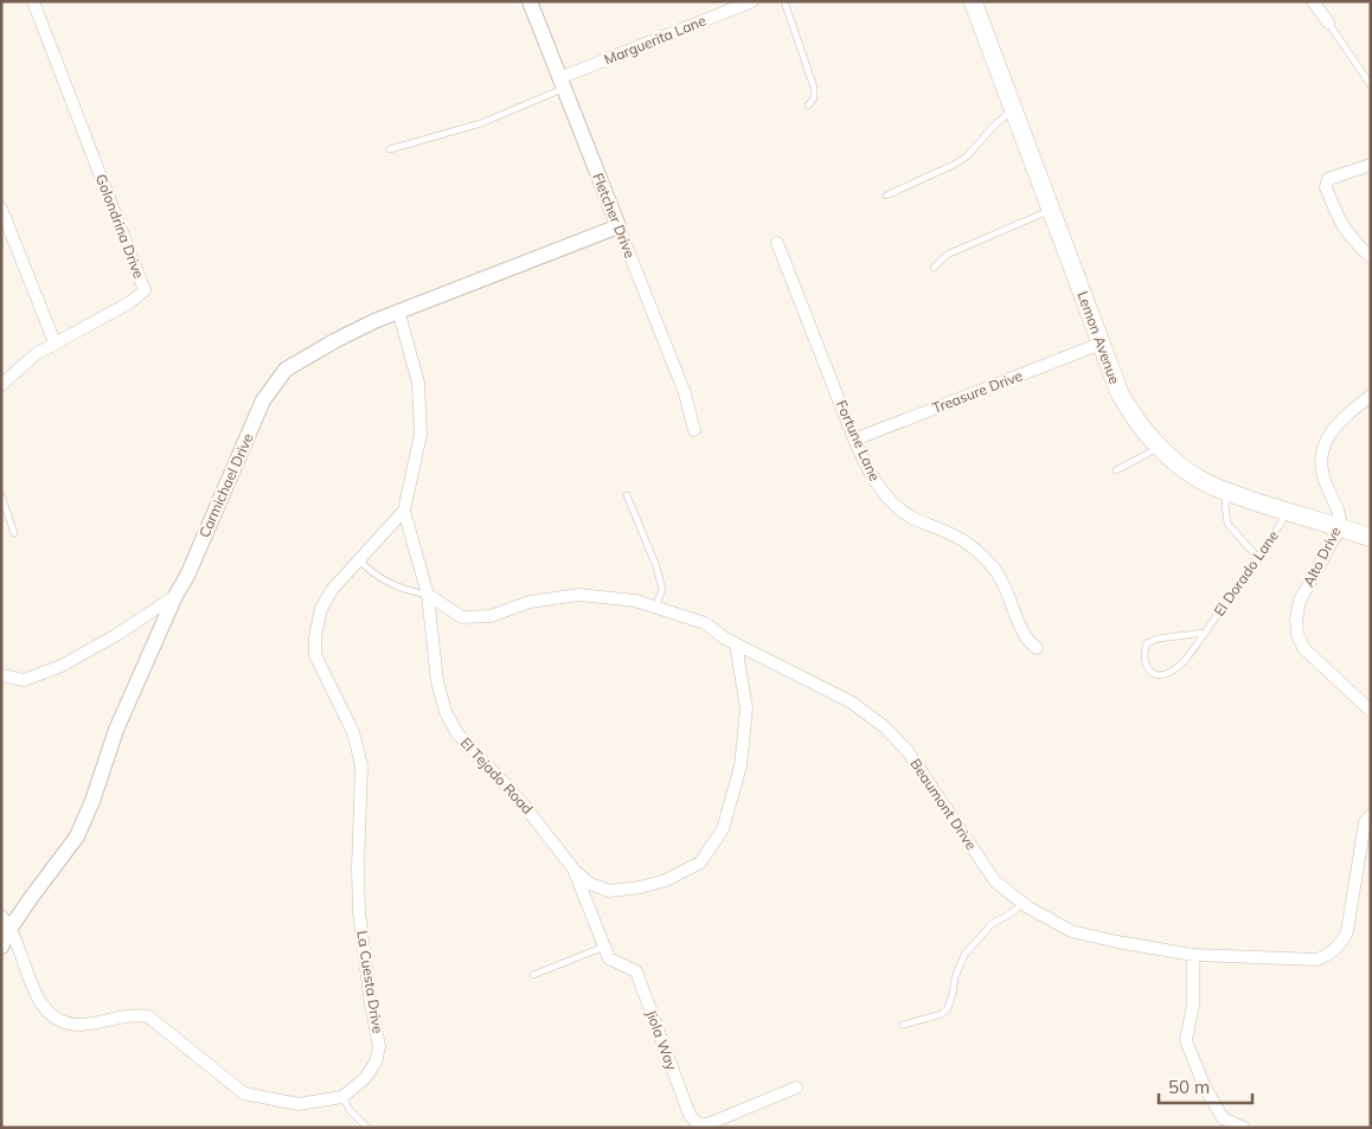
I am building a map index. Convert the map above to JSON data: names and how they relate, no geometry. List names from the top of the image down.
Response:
{
  "streets": {
    "main road": ["Lemon Avenue"],
    "street": [
      "Marguerita Lane",
      "Fletcher Drive",
      "Golondrina Drive",
      "Treasure Drive",
      "Fortune Lane",
      "Carmichael Drive",
      "Alto Drive",
      "El Tejado Road",
      "Beaumont Drive",
      "La Cuesta Drive",
      "Jiola Way"
    ],
    "lane": ["El Dorado Lane"]
  },
  "crossings": [
    ["Marguerita Lane", "Fletcher Drive"],
    ["Fletcher Drive", "Carmichael Drive"],
    ["Lemon Avenue", "Treasure Drive"],
    ["Lemon Avenue", "Alto Drive"],
    ["Lemon Avenue", "El Dorado Lane"],
    ["Treasure Drive", "Fortune Lane"],
    ["Carmichael Drive", "El Tejado Road"],
    ["El Tejado Road", "Beaumont Drive"],
    ["El Tejado Road", "La Cuesta Drive"],
    ["El Tejado Road", "Jiola Way"]
  ],
  "scale_bar": "50 m"
}
